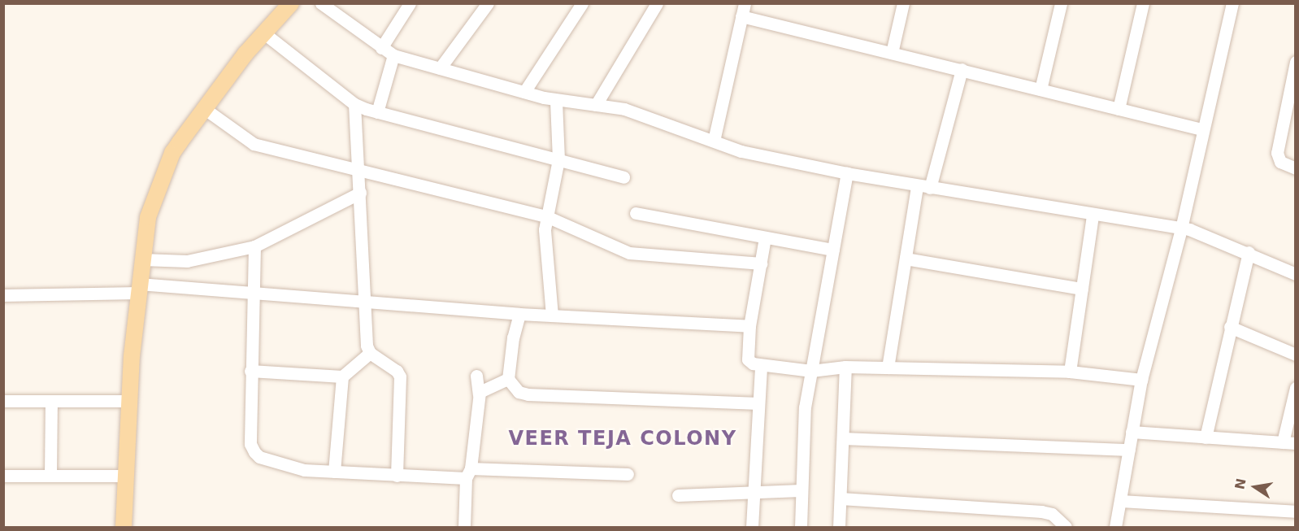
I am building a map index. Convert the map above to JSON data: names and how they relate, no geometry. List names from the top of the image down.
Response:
{
  "districts": ["VEER TEJA COLONY"],
  "north": "left"
}
